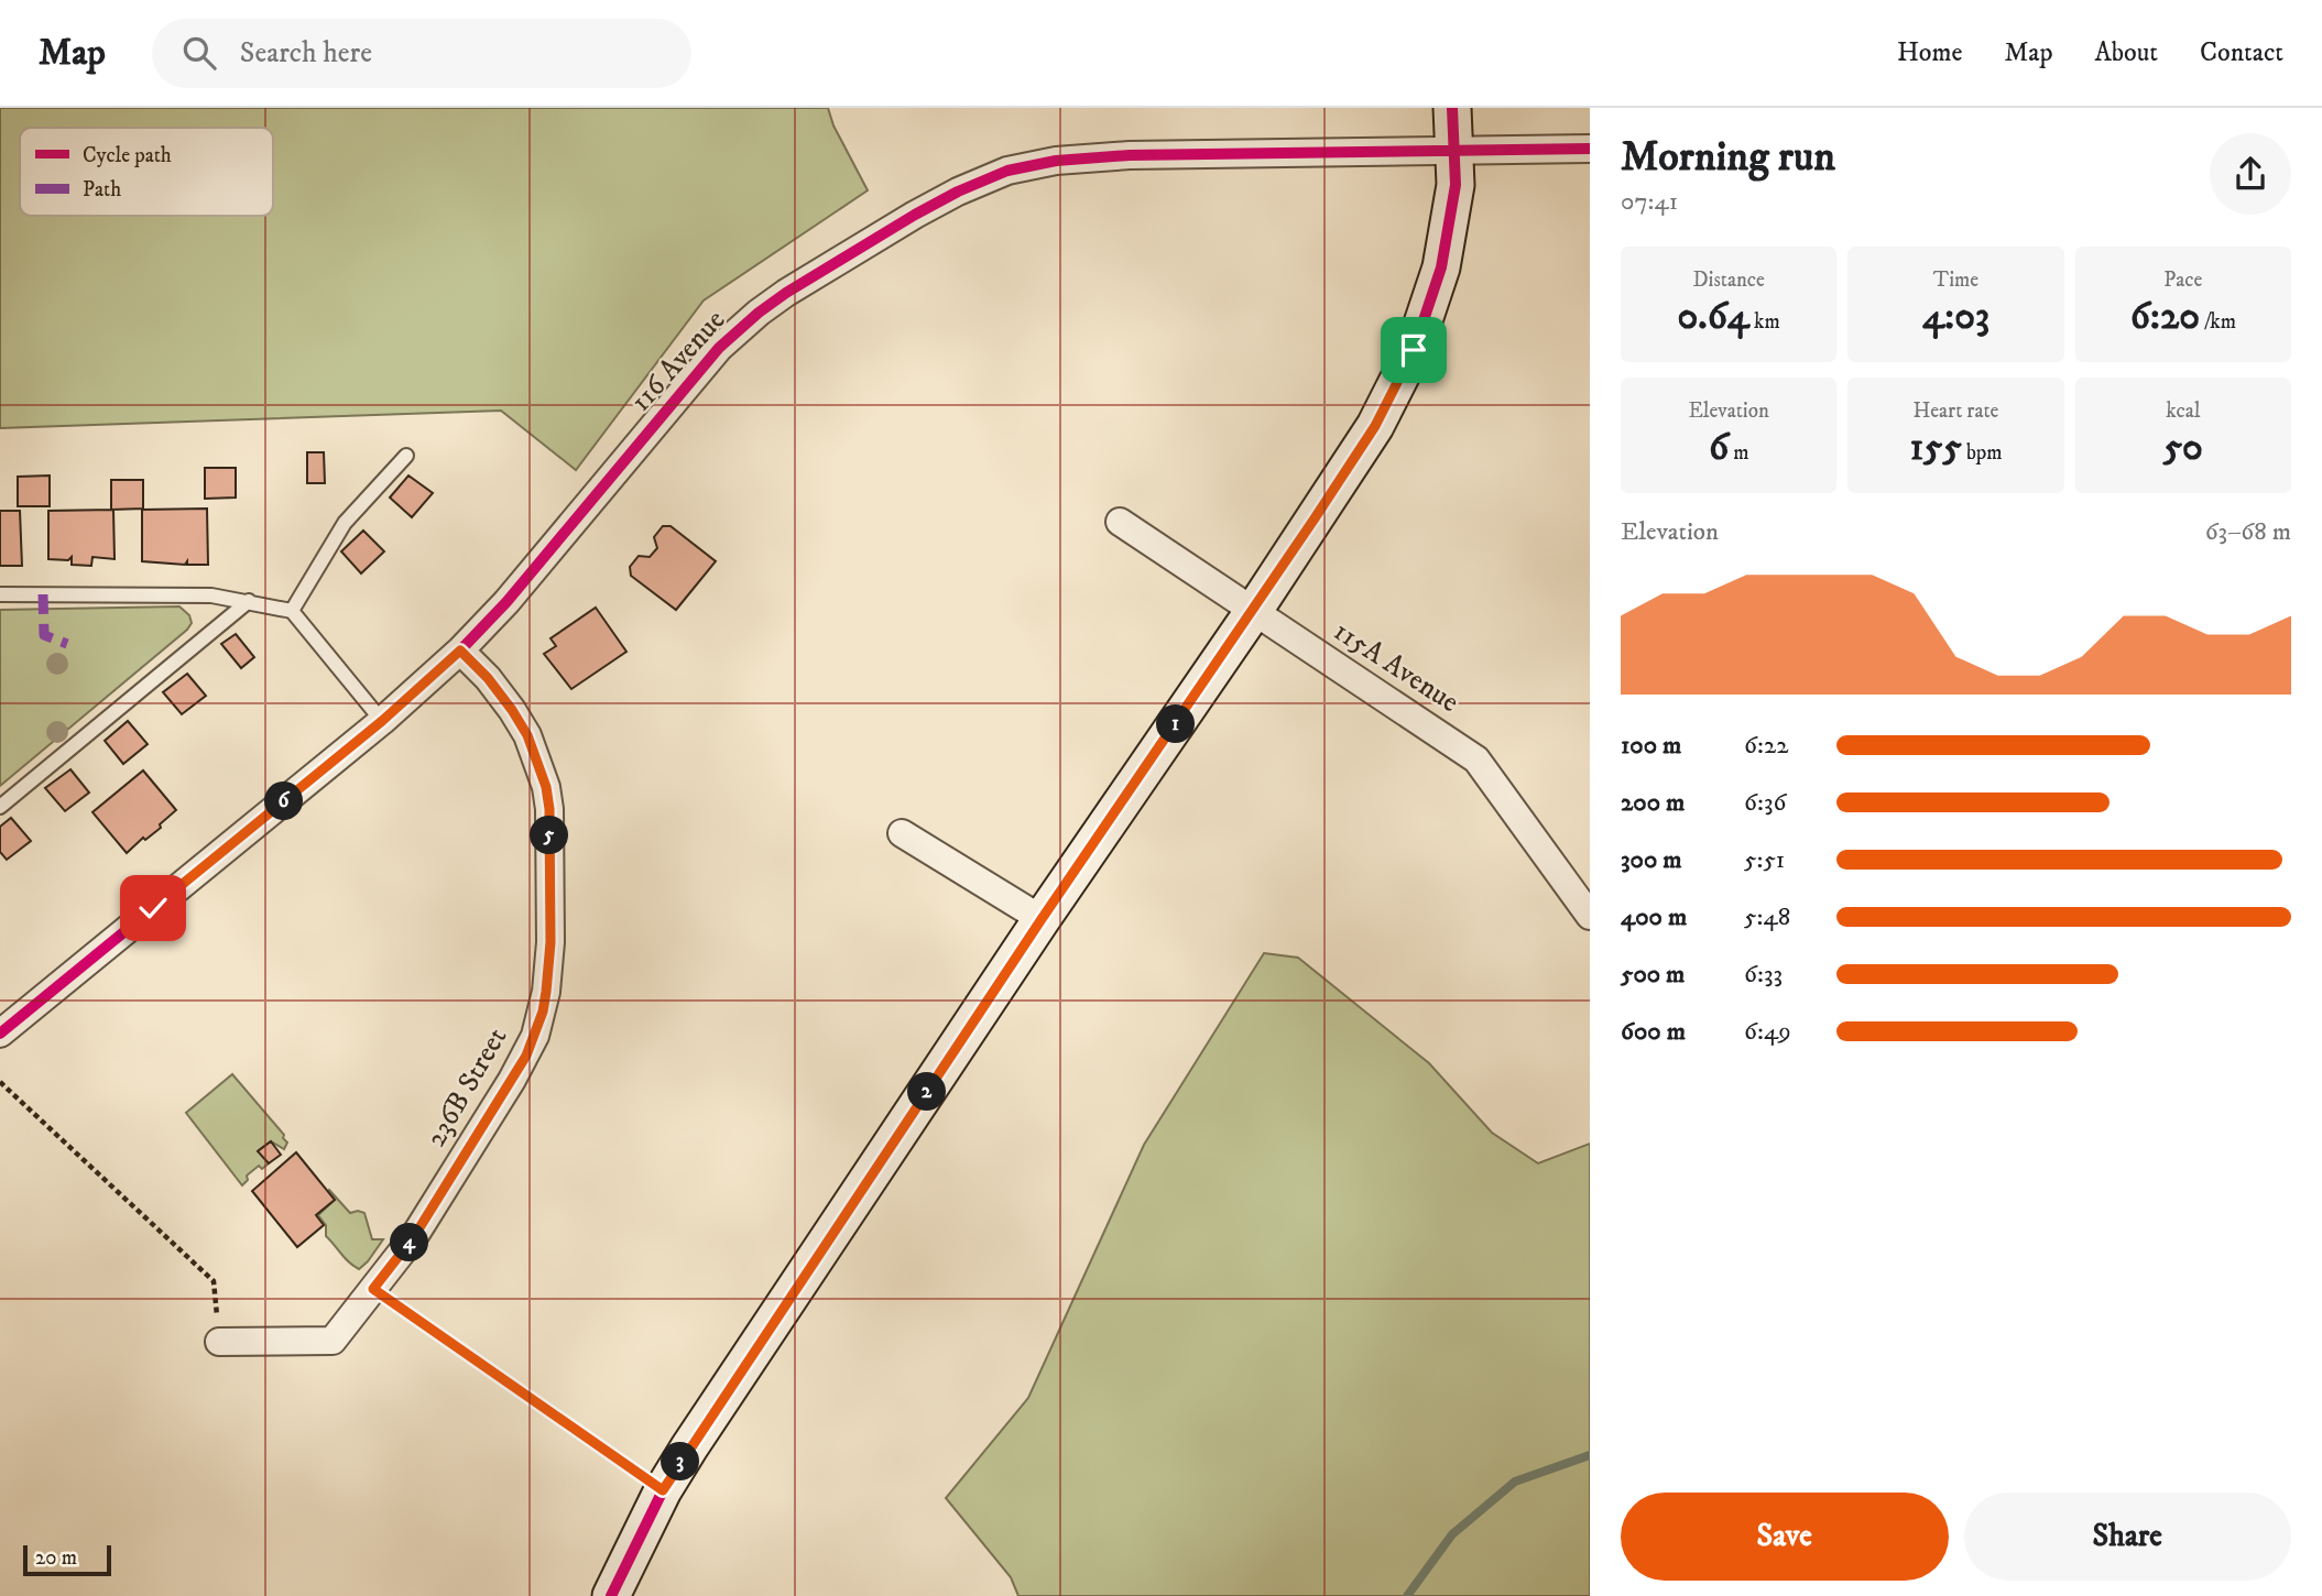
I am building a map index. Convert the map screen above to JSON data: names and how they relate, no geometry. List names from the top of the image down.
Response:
{
  "streets": {
    "street": ["116 Avenue", "115A Avenue", "236B Street"]
  },
  "crossings": [
    ["116 Avenue", "236B Street"]
  ],
  "legend": ["Cycle path", "Path"],
  "scale_bar": "20 m",
  "page": {
    "header": "Map",
    "search": "Search here",
    "nav": [
      "Home",
      "Map",
      "About",
      "Contact"
    ],
    "heading": ["Morning run", "07:41"],
    "stats": [
      ["Distance", "0.64 km"],
      ["Time", "4:03"],
      ["Pace", "6:20 /km"],
      ["Elevation", "6 m"],
      ["Heart rate", "155 bpm"],
      ["kcal", "50"]
    ],
    "chart": ["Elevation", "63–68 m"],
    "pins": [
      "1",
      "6",
      "5",
      "2",
      "4",
      "3"
    ],
    "list": [
      {
        "name": "100 m",
        "note": "6:22"
      },
      {
        "name": "200 m",
        "note": "6:36"
      },
      {
        "name": "300 m",
        "note": "5:51"
      },
      {
        "name": "400 m",
        "note": "5:48"
      },
      {
        "name": "500 m",
        "note": "6:33"
      },
      {
        "name": "600 m",
        "note": "6:49"
      }
    ],
    "buttons": ["Save", "Share"],
    "scale": "20 m"
  }
}
